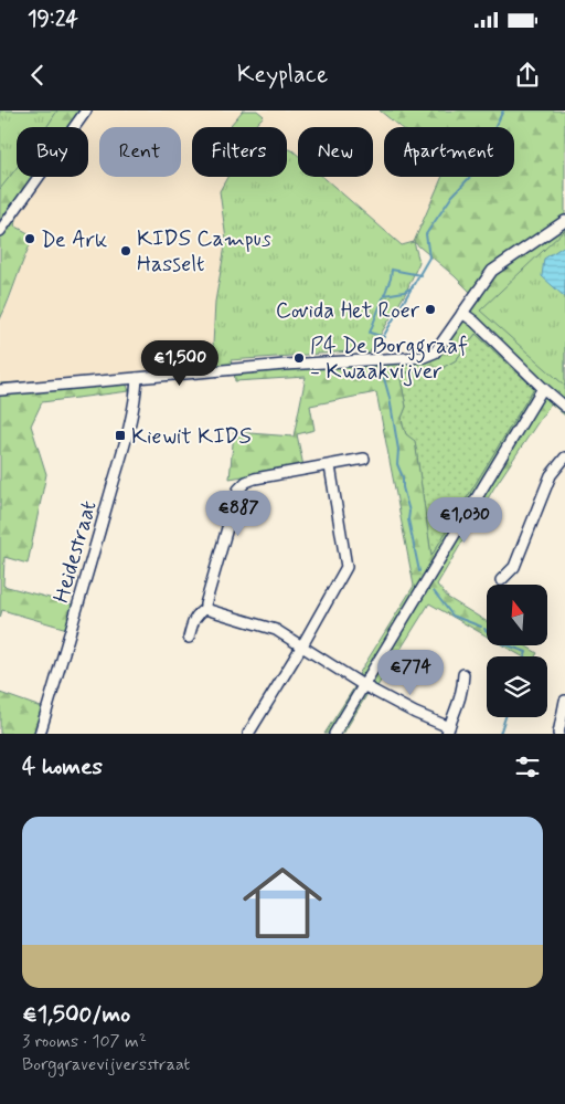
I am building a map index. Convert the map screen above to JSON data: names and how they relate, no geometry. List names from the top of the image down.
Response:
{
  "streets": {
    "street": ["Heidestraat"]
  },
  "places": {
    "other": [
      "De Ark",
      "KIDS Campus Hasselt",
      "Covida Het Roer",
      "P4 De Borggraaf - Kwaakvijver"
    ],
    "transit": ["Kiewit KIDS"]
  },
  "north": "top",
  "page": {
    "status": "19:24",
    "header": "Keyplace",
    "chip": [
      "Buy",
      "Rent",
      "Filters",
      "New",
      "Apartment"
    ],
    "price": [
      "€1,500",
      "€887",
      "€1,030",
      "€774"
    ],
    "heading": "4 homes",
    "list": [
      {
        "name": "€1,500/mo",
        "note": "3 rooms · 107 m² · Borggravevijversstraat"
      }
    ]
  }
}
